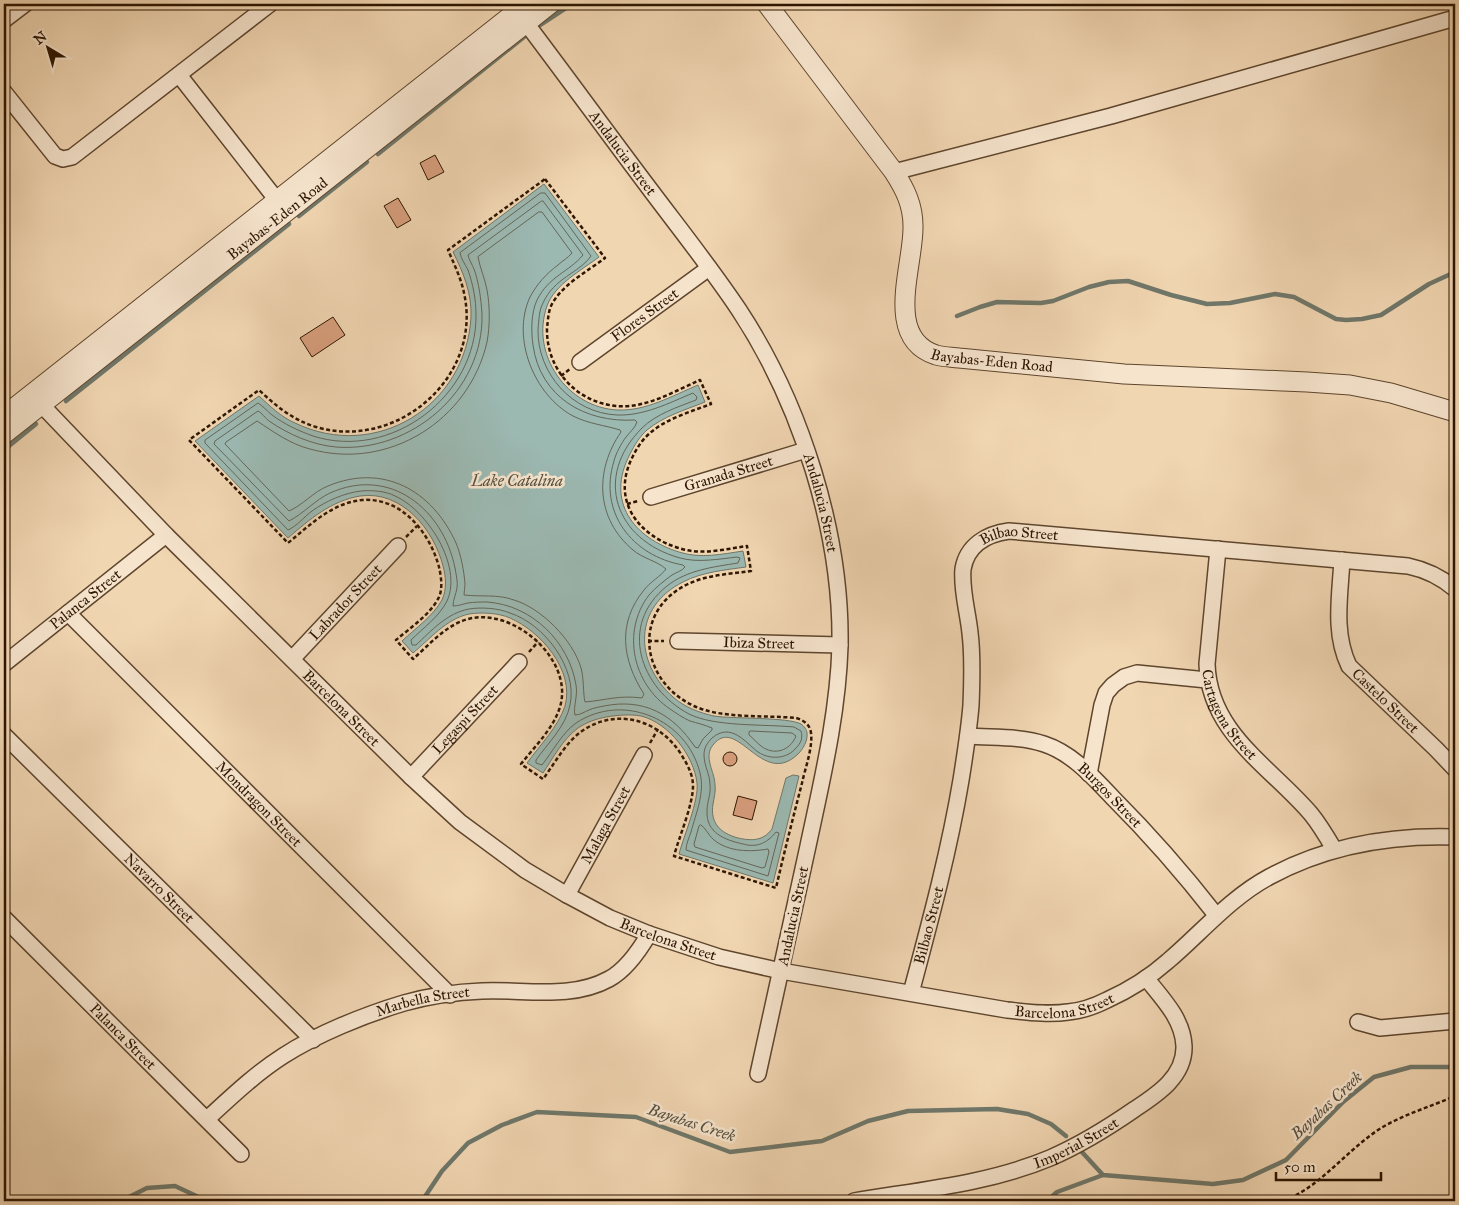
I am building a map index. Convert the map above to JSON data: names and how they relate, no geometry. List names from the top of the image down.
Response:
{
  "streets": {
    "street": [
      "Andalucia Street",
      "Bayabas-Eden Road",
      "Flores Street",
      "Granada Street",
      "Bilbao Street",
      "Palanca Street",
      "Labrador Street",
      "Ibiza Street",
      "Castelo Street",
      "Barcelona Street",
      "Cartagena Street",
      "Legaspi Street",
      "Burgos Street",
      "Mondragon Street",
      "Malaga Street",
      "Navarro Street",
      "Marbella Street",
      "Imperial Street"
    ]
  },
  "crossings": [
    ["Andalucia Street", "Bayabas-Eden Road"],
    ["Andalucia Street", "Flores Street"],
    ["Andalucia Street", "Granada Street"],
    ["Andalucia Street", "Ibiza Street"],
    ["Andalucia Street", "Barcelona Street"],
    ["Bayabas-Eden Road", "Barcelona Street"],
    ["Bilbao Street", "Castelo Street"],
    ["Bilbao Street", "Barcelona Street"],
    ["Bilbao Street", "Cartagena Street"],
    ["Bilbao Street", "Burgos Street"],
    ["Palanca Street", "Barcelona Street"],
    ["Palanca Street", "Mondragon Street"],
    ["Palanca Street", "Marbella Street"],
    ["Labrador Street", "Barcelona Street"],
    ["Barcelona Street", "Cartagena Street"],
    ["Barcelona Street", "Legaspi Street"],
    ["Barcelona Street", "Burgos Street"],
    ["Barcelona Street", "Malaga Street"],
    ["Barcelona Street", "Marbella Street"],
    ["Barcelona Street", "Imperial Street"],
    ["Mondragon Street", "Marbella Street"],
    ["Navarro Street", "Marbella Street"]
  ],
  "water": ["Lake Catalina", "Bayabas Creek"],
  "scale_bar": "50 m",
  "north": "top left"
}
